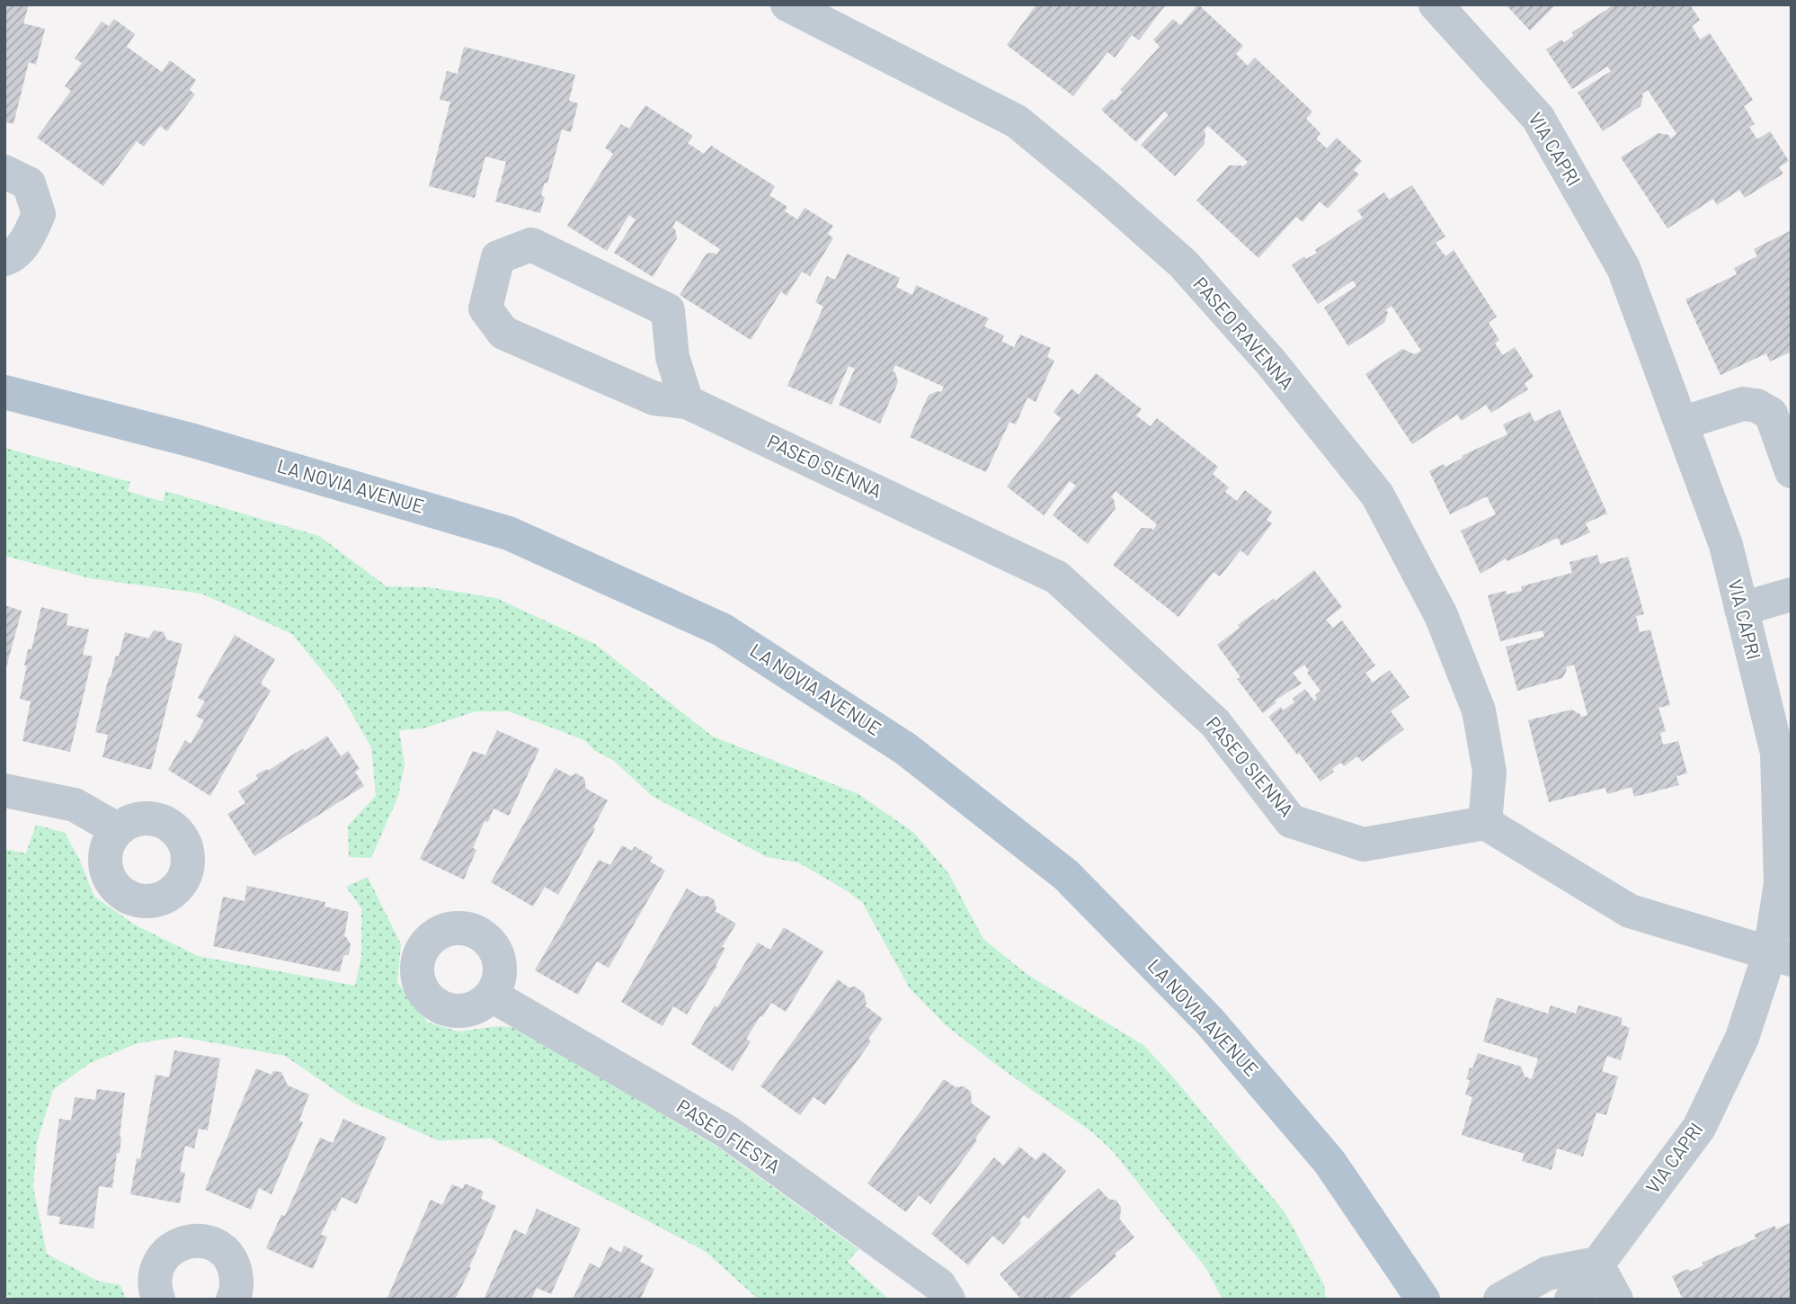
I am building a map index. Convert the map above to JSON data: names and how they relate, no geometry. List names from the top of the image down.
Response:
{
  "streets": {
    "main road": ["LA NOVIA AVENUE"],
    "street": [
      "VIA CAPRI",
      "PASEO RAVENNA",
      "PASEO SIENNA",
      "PASEO FIESTA"
    ]
  },
  "crossings": [
    ["PASEO RAVENNA", "PASEO SIENNA"]
  ]
}
